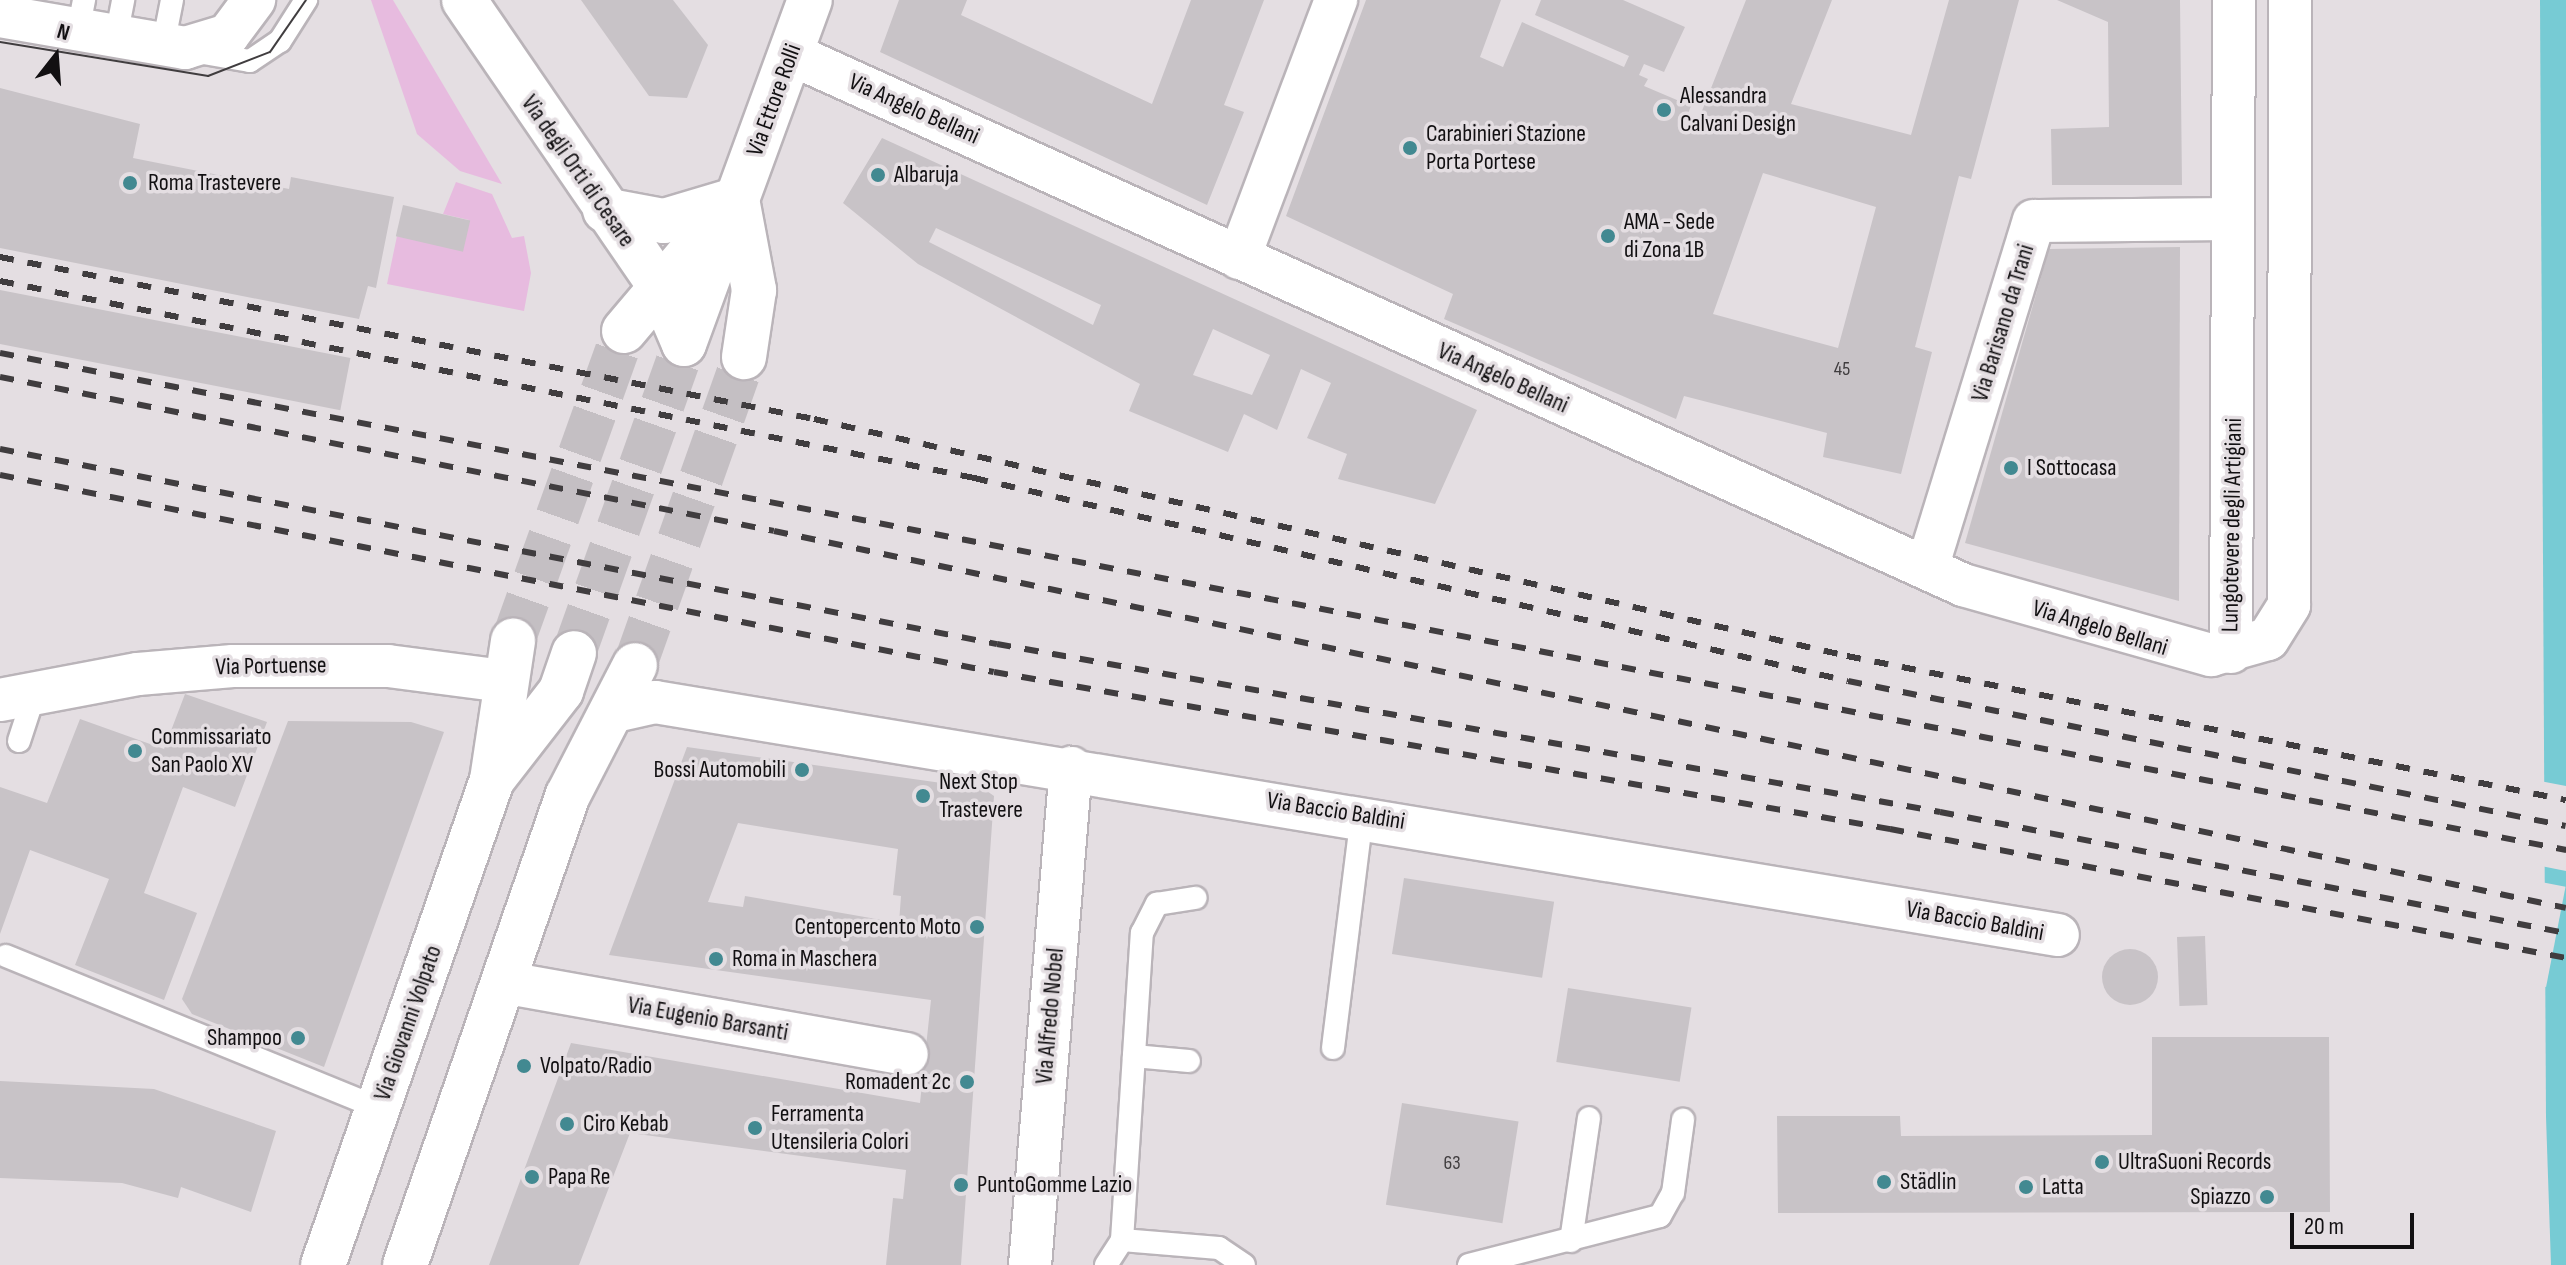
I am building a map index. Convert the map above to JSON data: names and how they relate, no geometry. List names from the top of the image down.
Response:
{
  "streets": {
    "main road": ["Via Ettore Rolli", "Via degli Orti di Cesare", "Via Giovanni Volpato"],
    "street": [
      "Via Angelo Bellani",
      "Via Barisano da Trani",
      "Lungotevere degli Artigiani",
      "Via Portuense",
      "Via Baccio Baldini",
      "Via Alfredo Nobel",
      "Via Eugenio Barsanti"
    ]
  },
  "crossings": [
    ["Via Ettore Rolli", "Via Angelo Bellani"],
    ["Via Ettore Rolli", "Via degli Orti di Cesare"],
    ["Via Angelo Bellani", "Via Barisano da Trani"],
    ["Via Angelo Bellani", "Lungotevere degli Artigiani"],
    ["Via Barisano da Trani", "Lungotevere degli Artigiani"],
    ["Via Portuense", "Via Giovanni Volpato"],
    ["Via Baccio Baldini", "Via Alfredo Nobel"],
    ["Via Baccio Baldini", "Via Giovanni Volpato"],
    ["Via Eugenio Barsanti", "Via Giovanni Volpato"]
  ],
  "places": [
    "Alessandra Calvani Design",
    "Carabinieri Stazione Porta Portese",
    "Albaruja",
    "Roma Trastevere",
    "AMA - Sede di Zona 1B",
    "I Sottocasa",
    "Commissariato San Paolo XV",
    "Bossi Automobili",
    "Next Stop Trastevere",
    "Centopercento Moto",
    "Roma in Maschera",
    "Shampoo",
    "Volpato/Radio",
    "Romadent 2c",
    "Ciro Kebab",
    "Ferramenta Utensileria Colori",
    "UltraSuoni Records",
    "Papa Re",
    "Städlin",
    "PuntoGomme Lazio",
    "Latta",
    "Spiazzo"
  ],
  "house_numbers": ["45", "63"],
  "scale_bar": "20 m",
  "north": "top"
}
